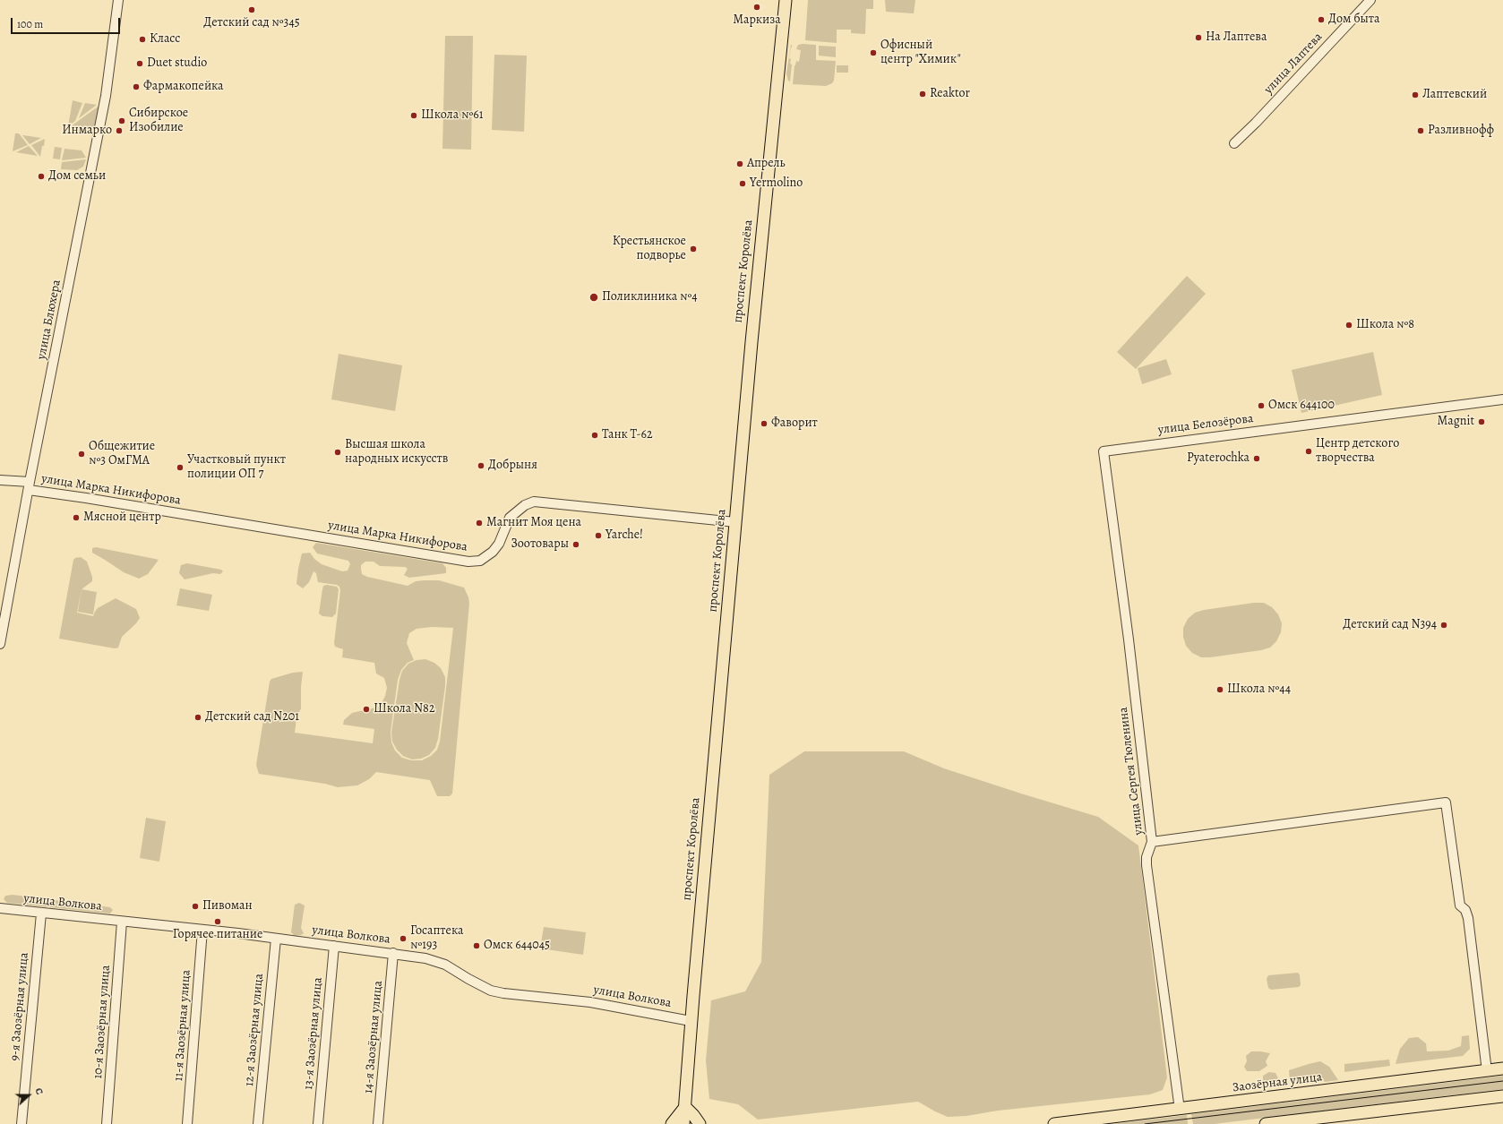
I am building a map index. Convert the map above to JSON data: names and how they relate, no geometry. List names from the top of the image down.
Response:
{
  "streets": {
    "main road": ["проспект Королёва", "Заозёрная улица"],
    "street": [
      "улица Лаптева",
      "улица Блюхера",
      "улица Белозёрова",
      "улица Марка Никифорова",
      "улица Сергея Тюленина",
      "улица Волкова",
      "9-я Заозёрная улица",
      "10-я Заозёрная улица",
      "11-я Заозёрная улица",
      "12-я Заозёрная улица",
      "13-я Заозёрная улица",
      "14-я Заозёрная улица"
    ]
  },
  "crossings": [
    ["проспект Королёва", "улица Марка Никифорова"],
    ["проспект Королёва", "улица Волкова"],
    ["улица Блюхера", "улица Марка Никифорова"],
    ["улица Белозёрова", "улица Сергея Тюленина"],
    ["улица Сергея Тюленина", "Заозёрная улица"],
    ["улица Волкова", "9-я Заозёрная улица"],
    ["улица Волкова", "10-я Заозёрная улица"],
    ["улица Волкова", "11-я Заозёрная улица"],
    ["улица Волкова", "12-я Заозёрная улица"],
    ["улица Волкова", "13-я Заозёрная улица"],
    ["улица Волкова", "14-я Заозёрная улица"]
  ],
  "places": [
    "Маркиза",
    "Детский сад №345",
    "Дом быта",
    "На Лаптева",
    "Класс",
    "Офисный центр \"Химик\"",
    "Duet studio",
    "Фармакопейка",
    "Reaktor",
    "Лаптевский",
    "Школа №61",
    "Сибирское Изобилие",
    "Инмарко",
    "Разливнофф",
    "Апрель",
    "Дом семьи",
    "Yermolino",
    "Крестьянское подворье",
    "Поликлиника №4",
    "Школа №8",
    "Омск 644100",
    "Magnit",
    "Фаворит",
    "Танк Т-62",
    "Центр детского творчества",
    "Высшая школа народных искусств",
    "Общежитие №3 ОмГМА",
    "Pyaterochka",
    "Добрыня",
    "Участковый пункт полиции ОП 7",
    "Мясной центр",
    "Магнит Моя цена",
    "Yarche!",
    "Зоотовары",
    "Детский сад N394",
    "Школа №44",
    "Школа N82",
    "Детский сад N201",
    "Пивоман",
    "Горячее питание",
    "Госаптека №193",
    "Омск 644045"
  ],
  "scale_bar": "100 m",
  "north": "right"
}
